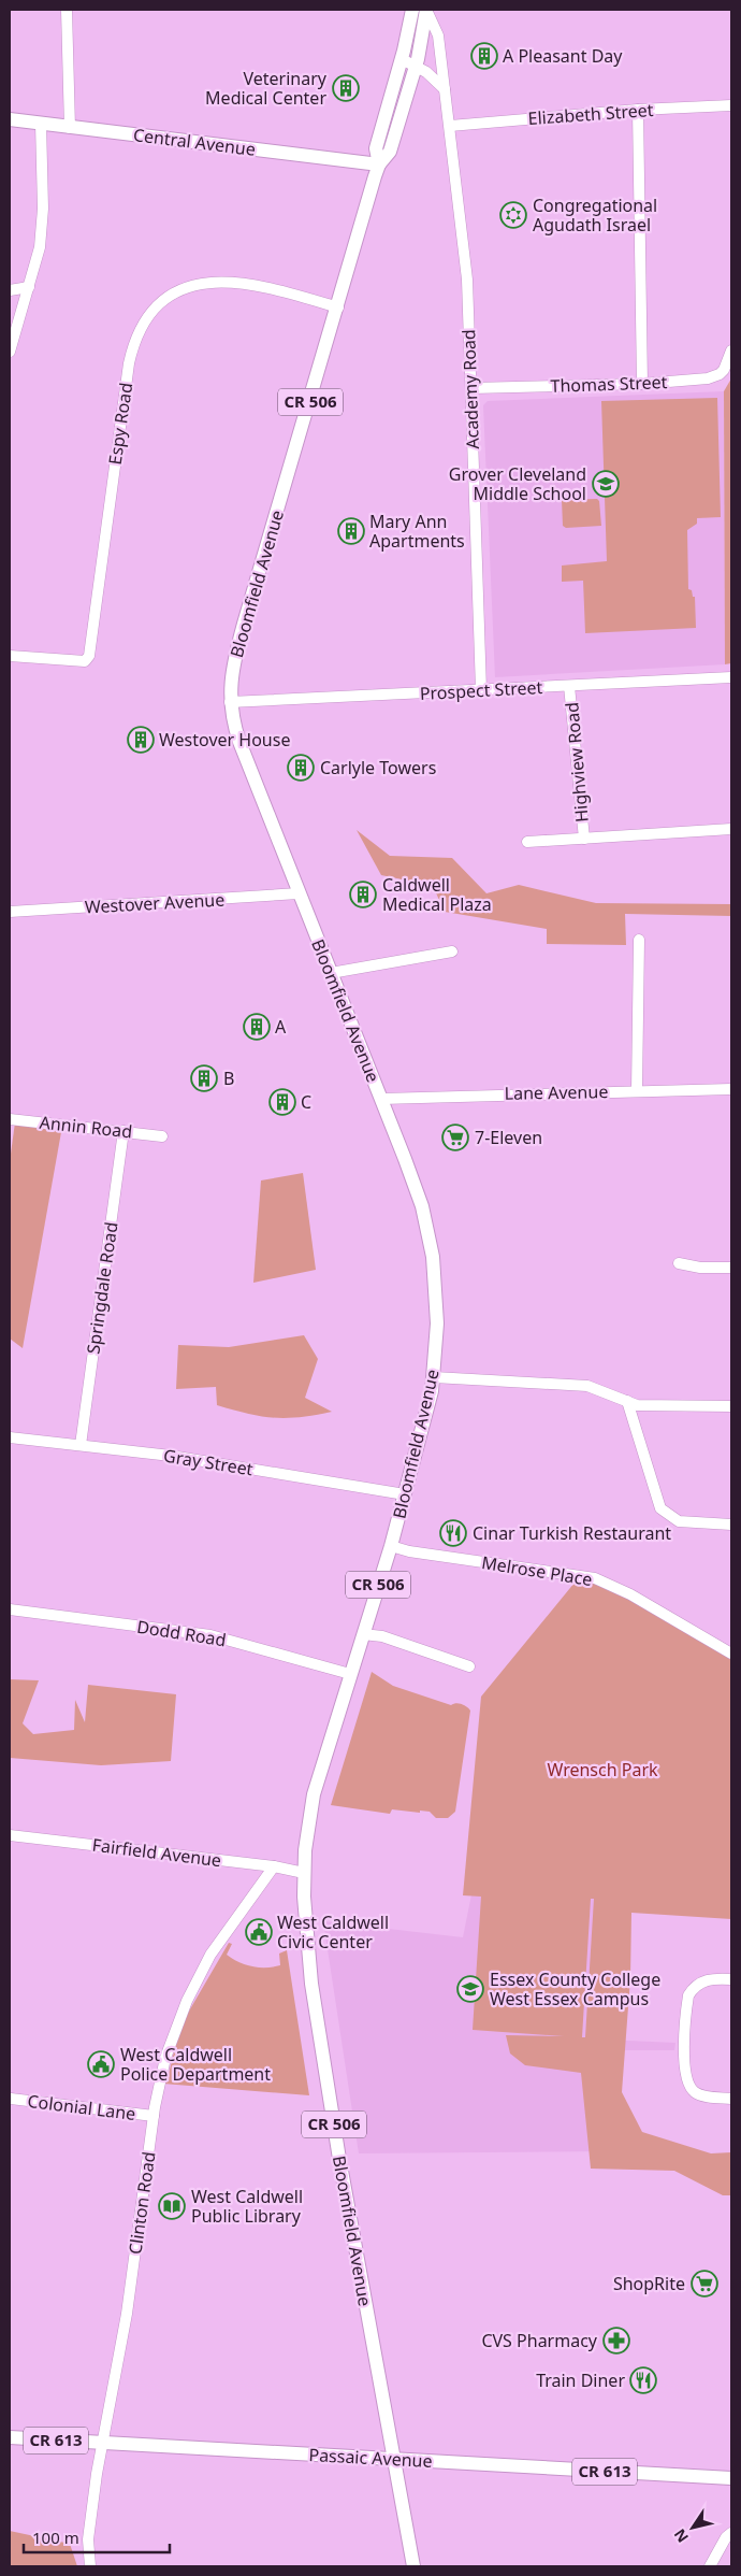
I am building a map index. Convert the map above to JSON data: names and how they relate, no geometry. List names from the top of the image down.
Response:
{
  "streets": {
    "main road": [
      "Central Avenue",
      "CR 506",
      "Bloomfield Avenue",
      "CR 613",
      "Passaic Avenue"
    ],
    "street": [
      "Elizabeth Street",
      "Thomas Street",
      "Academy Road",
      "Espy Road",
      "Prospect Street",
      "Highview Road",
      "Westover Avenue",
      "Lane Avenue",
      "Annin Road",
      "Springdale Road",
      "Gray Street",
      "Melrose Place",
      "Dodd Road",
      "Fairfield Avenue",
      "Colonial Lane",
      "Clinton Road"
    ]
  },
  "crossings": [
    ["Elizabeth Street", "Academy Road"],
    ["Central Avenue", "Bloomfield Avenue"],
    ["Thomas Street", "Academy Road"],
    ["Academy Road", "Bloomfield Avenue"],
    ["Academy Road", "Prospect Street"],
    ["Espy Road", "Bloomfield Avenue"],
    ["Bloomfield Avenue", "Prospect Street"],
    ["Bloomfield Avenue", "Westover Avenue"],
    ["Bloomfield Avenue", "Lane Avenue"],
    ["Bloomfield Avenue", "Gray Street"],
    ["Bloomfield Avenue", "Melrose Place"],
    ["Bloomfield Avenue", "Dodd Road"],
    ["Bloomfield Avenue", "Fairfield Avenue"],
    ["Bloomfield Avenue", "Passaic Avenue"],
    ["Prospect Street", "Highview Road"],
    ["Annin Road", "Springdale Road"],
    ["Springdale Road", "Gray Street"],
    ["Fairfield Avenue", "Clinton Road"],
    ["Colonial Lane", "Clinton Road"],
    ["Clinton Road", "Passaic Avenue"]
  ],
  "parks": ["Wrensch Park"],
  "places": {
    "building": [
      "A Pleasant Day",
      "Veterinary Medical Center",
      "Mary Ann Apartments",
      "Westover House",
      "Carlyle Towers",
      "Caldwell Medical Plaza",
      "A",
      "B",
      "C"
    ],
    "synagogue": ["Congregational Agudath Israel"],
    "school or university": ["Grover Cleveland Middle School", "Essex County College West Essex Campus"],
    "supermarket": ["7-Eleven", "ShopRite"],
    "restaurant": ["Cinar Turkish Restaurant", "Train Diner"],
    "public building": ["West Caldwell Civic Center", "West Caldwell Police Department"],
    "library": ["West Caldwell Public Library"],
    "pharmacy": ["CVS Pharmacy"]
  },
  "scale_bar": "100 m",
  "north": "bottom left"
}
